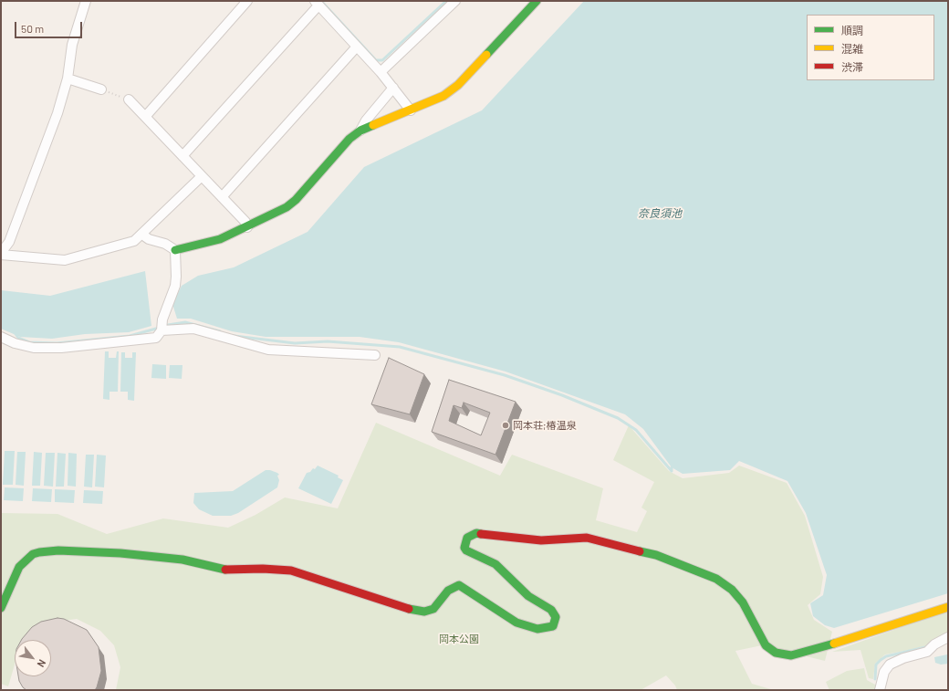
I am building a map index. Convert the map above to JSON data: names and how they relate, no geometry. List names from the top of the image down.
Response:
{
  "water": ["奈良須池"],
  "parks": ["岡本公園"],
  "places": ["岡本荘;椿温泉"],
  "legend": ["順調", "混雑", "渋滞"],
  "scale_bar": "50 m",
  "north": "bottom right"
}
